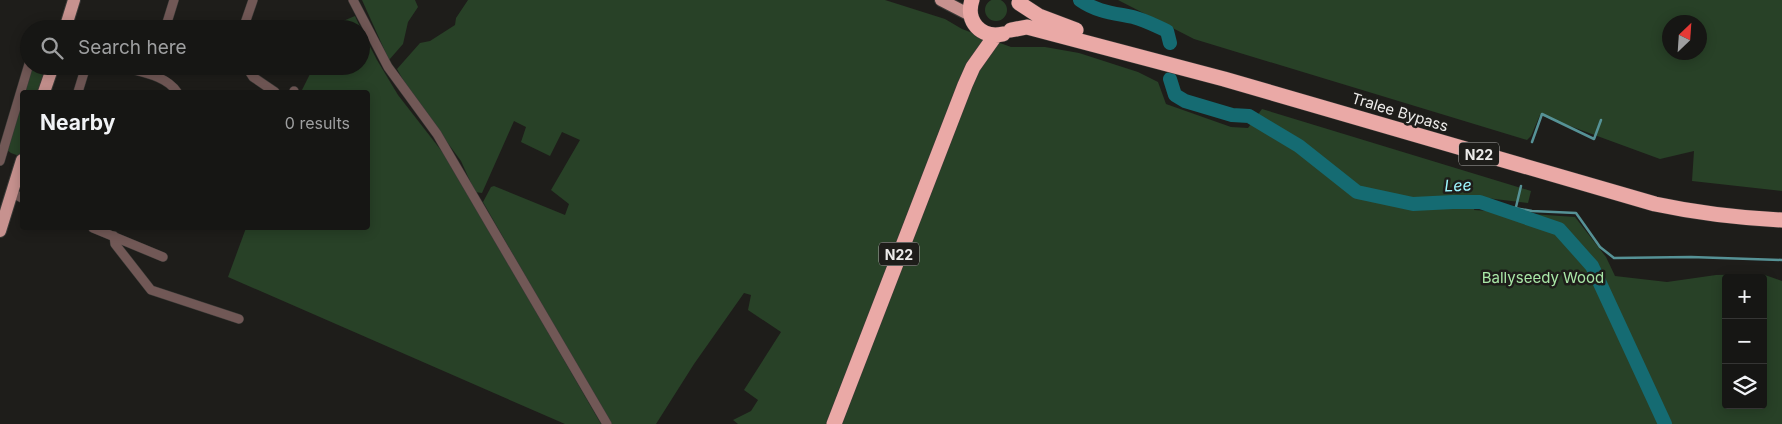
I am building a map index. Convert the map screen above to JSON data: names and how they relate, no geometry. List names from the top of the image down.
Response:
{
  "streets": {
    "highway": ["Tralee Bypass", "N22"]
  },
  "crossings": [
    ["Tralee Bypass", "N22"]
  ],
  "water": ["Lee"],
  "parks": ["Ballyseedy Wood"],
  "north": "top right",
  "page": {
    "search": "Search here",
    "heading": ["Nearby", "0 results"],
    "map_buttons": ["+", "−"]
  }
}
